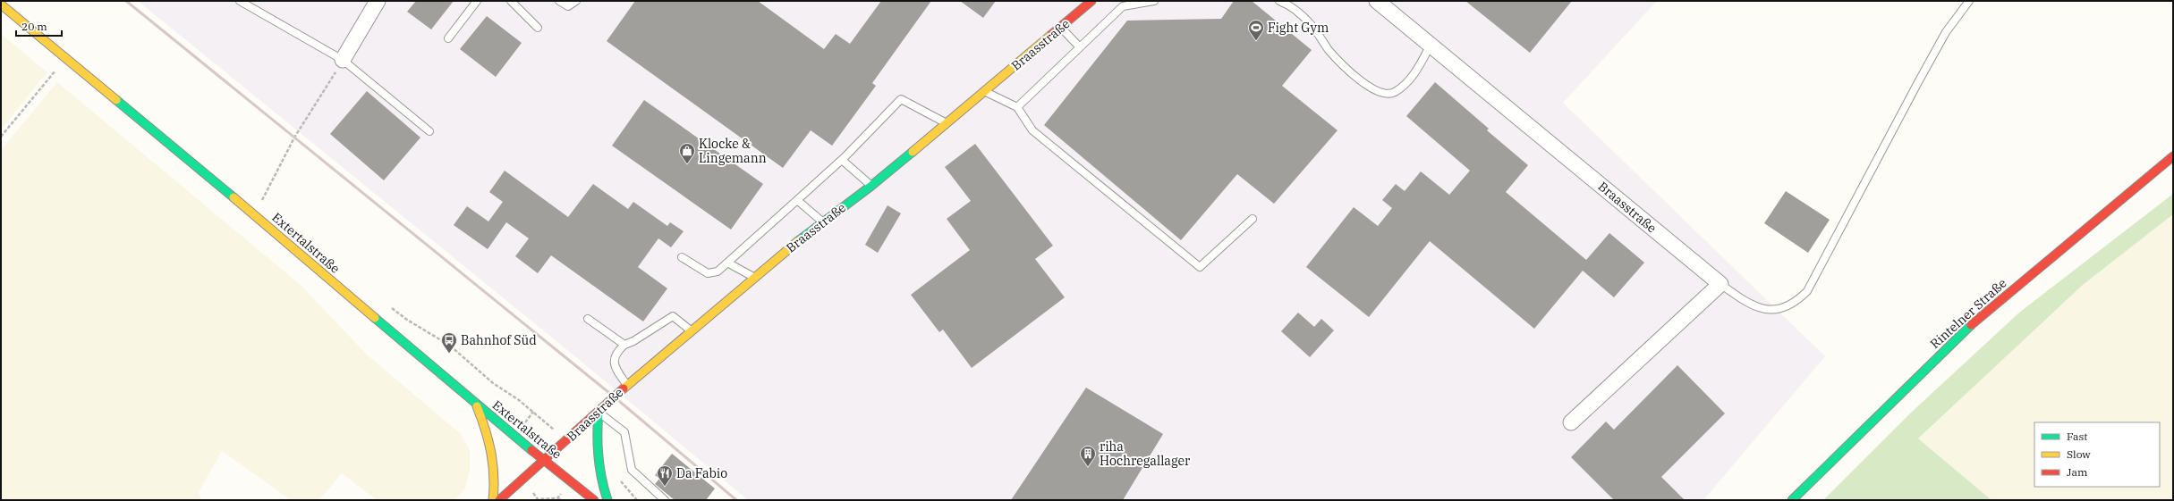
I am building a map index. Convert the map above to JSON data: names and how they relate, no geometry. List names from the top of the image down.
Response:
{
  "streets": {
    "main road": ["Braasstraße", "Extertalstraße", "Rintelner Straße"]
  },
  "crossings": [
    ["Braasstraße", "Extertalstraße"]
  ],
  "places": {
    "sports": ["Fight Gym"],
    "shop": ["Klocke & Lingemann"],
    "bus stop": ["Bahnhof Süd"],
    "building": ["riha Hochregallager"],
    "restaurant": ["Da Fabio"]
  },
  "legend": ["Fast", "Slow", "Jam"],
  "scale_bar": "20 m"
}
